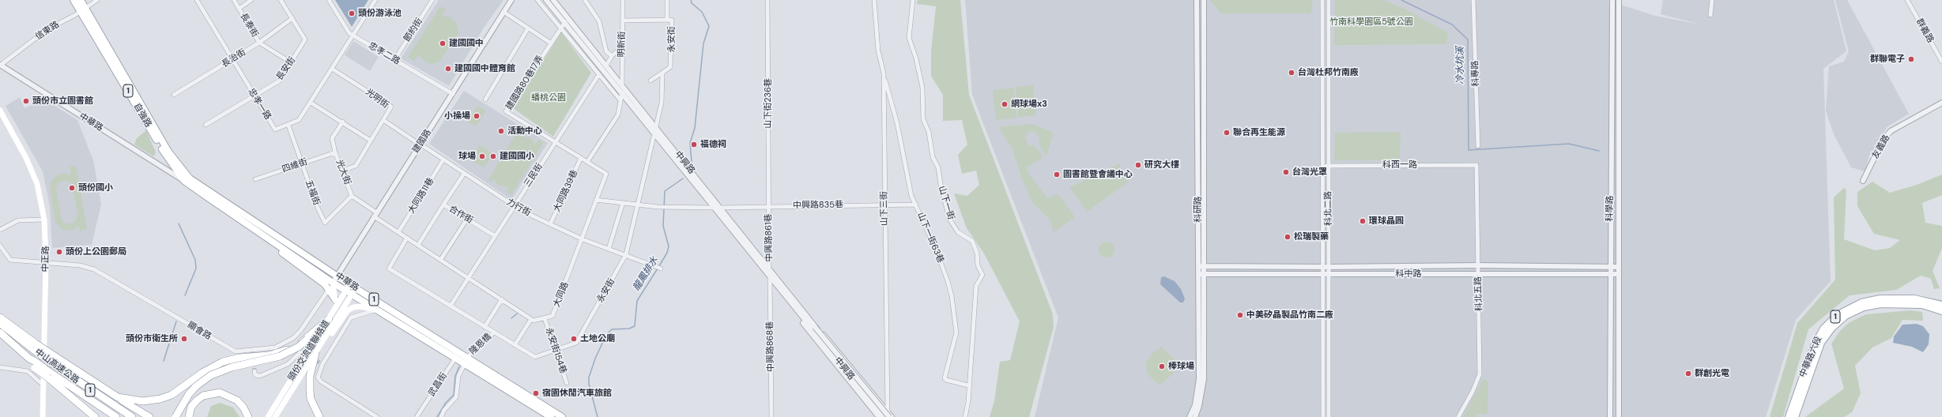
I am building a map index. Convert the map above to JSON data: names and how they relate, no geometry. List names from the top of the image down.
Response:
{
  "streets": {
    "highway": ["1", "中山高速公路"],
    "main road": [
      "自強路",
      "中華路",
      "中正路",
      "頭份交流道聯絡道",
      "中華路六段"
    ],
    "street": [
      "長泰街",
      "節約街",
      "信東路",
      "群義路",
      "永安街",
      "明新街",
      "忠孝二路",
      "長治街",
      "長安街",
      "科專路",
      "建國路80巷17弄",
      "光明街",
      "山下街236巷",
      "忠孝一路",
      "建國路",
      "友義路",
      "中興路",
      "科西一路",
      "四維街",
      "光大街",
      "三民街",
      "大同路39巷",
      "五福街",
      "大同路11巷",
      "山下一街",
      "中興路835巷",
      "力行街",
      "山下三街",
      "科北二路",
      "科學路",
      "科研路",
      "合作街",
      "中興路861巷",
      "山下一街63巷",
      "科中路",
      "科北五路",
      "大同路",
      "顯會路",
      "隆恩橋",
      "中興路868巷",
      "永安街154巷",
      "武昌街"
    ]
  },
  "crossings": [
    ["長泰街", "長治街"],
    ["長泰街", "長安街"],
    ["節約街", "忠孝二路"],
    ["信東路", "自強路"],
    ["信東路", "中華路"],
    ["永安街", "中興路"],
    ["永安街", "三民街"],
    ["永安街", "力行街"],
    ["永安街", "隆恩橋"],
    ["永安街", "永安街154巷"],
    ["明新街", "中興路"],
    ["忠孝二路", "忠孝一路"],
    ["忠孝二路", "建國路"],
    ["長治街", "長安街"],
    ["長治街", "忠孝一路"],
    ["長安街", "忠孝一路"],
    ["建國路80巷17弄", "中興路"],
    ["建國路80巷17弄", "三民街"],
    ["光明街", "忠孝一路"],
    ["光明街", "光大街"],
    ["光明街", "力行街"],
    ["山下街236巷", "中興路835巷"],
    ["山下街236巷", "中興路861巷"],
    ["忠孝一路", "五福街"],
    ["自強路", "中華路"],
    ["中華路", "建國路"],
    ["中華路", "顯會路"],
    ["中華路", "隆恩橋"],
    ["中華路", "頭份交流道聯絡道"],
    ["中華路", "武昌街"],
    ["建國路", "光大街"],
    ["建國路", "力行街"],
    ["建國路", "顯會路"],
    ["中興路", "中興路835巷"],
    ["中興路", "山下三街"],
    ["中興路", "中興路861巷"],
    ["中興路", "中興路868巷"],
    ["科西一路", "科北二路"],
    ["科西一路", "科北五路"],
    ["四維街", "光大街"],
    ["四維街", "五福街"],
    ["光大街", "五福街"],
    ["三民街", "力行街"],
    ["三民街", "合作街"],
    ["大同路39巷", "力行街"],
    ["大同路11巷", "力行街"],
    ["山下一街", "山下一街63巷"],
    ["中興路835巷", "山下三街"],
    ["中興路835巷", "中興路861巷"],
    ["中興路835巷", "山下一街63巷"],
    ["力行街", "合作街"],
    ["力行街", "大同路"],
    ["山下三街", "山下一街63巷"],
    ["科北二路", "科中路"],
    ["科學路", "科中路"],
    ["科研路", "科中路"],
    ["中正路", "顯會路"],
    ["科中路", "科北五路"],
    ["大同路", "永安街154巷"]
  ],
  "water": ["冷水坑溪", "龍鳳排水"],
  "parks": ["竹南科學園區5號公園", "蟠桃公園"],
  "places": [
    "頭份游泳池",
    "建國國中",
    "群聯電子",
    "建國國中體育館",
    "台灣杜邦竹南廠",
    "頭份市立圖書館",
    "網球場x3",
    "小操場",
    "活動中心",
    "聯合再生能源",
    "福德祠",
    "球場",
    "建國國小",
    "研究大樓",
    "台灣光罩",
    "圖書館暨會議中心",
    "頭份國小",
    "環球晶圓",
    "松瑞製藥",
    "頭份上公園郵局",
    "中美矽晶製品竹南二廠",
    "頭份市衛生所",
    "土地公廟",
    "棒球場",
    "群創光電",
    "宿園休閒汽車旅館"
  ]
}
